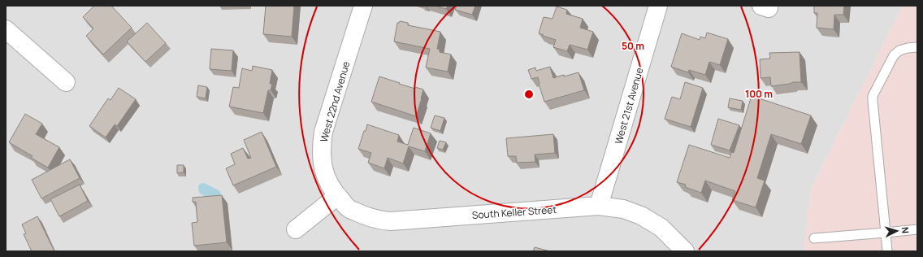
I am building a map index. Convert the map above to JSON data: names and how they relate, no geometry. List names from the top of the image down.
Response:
{
  "streets": {
    "street": ["West 22nd Avenue", "West 21st Avenue", "South Keller Street"]
  },
  "crossings": [
    ["West 22nd Avenue", "South Keller Street"],
    ["West 21st Avenue", "South Keller Street"]
  ],
  "north": "right",
  "rings": ["50 m", "100 m"]
}
